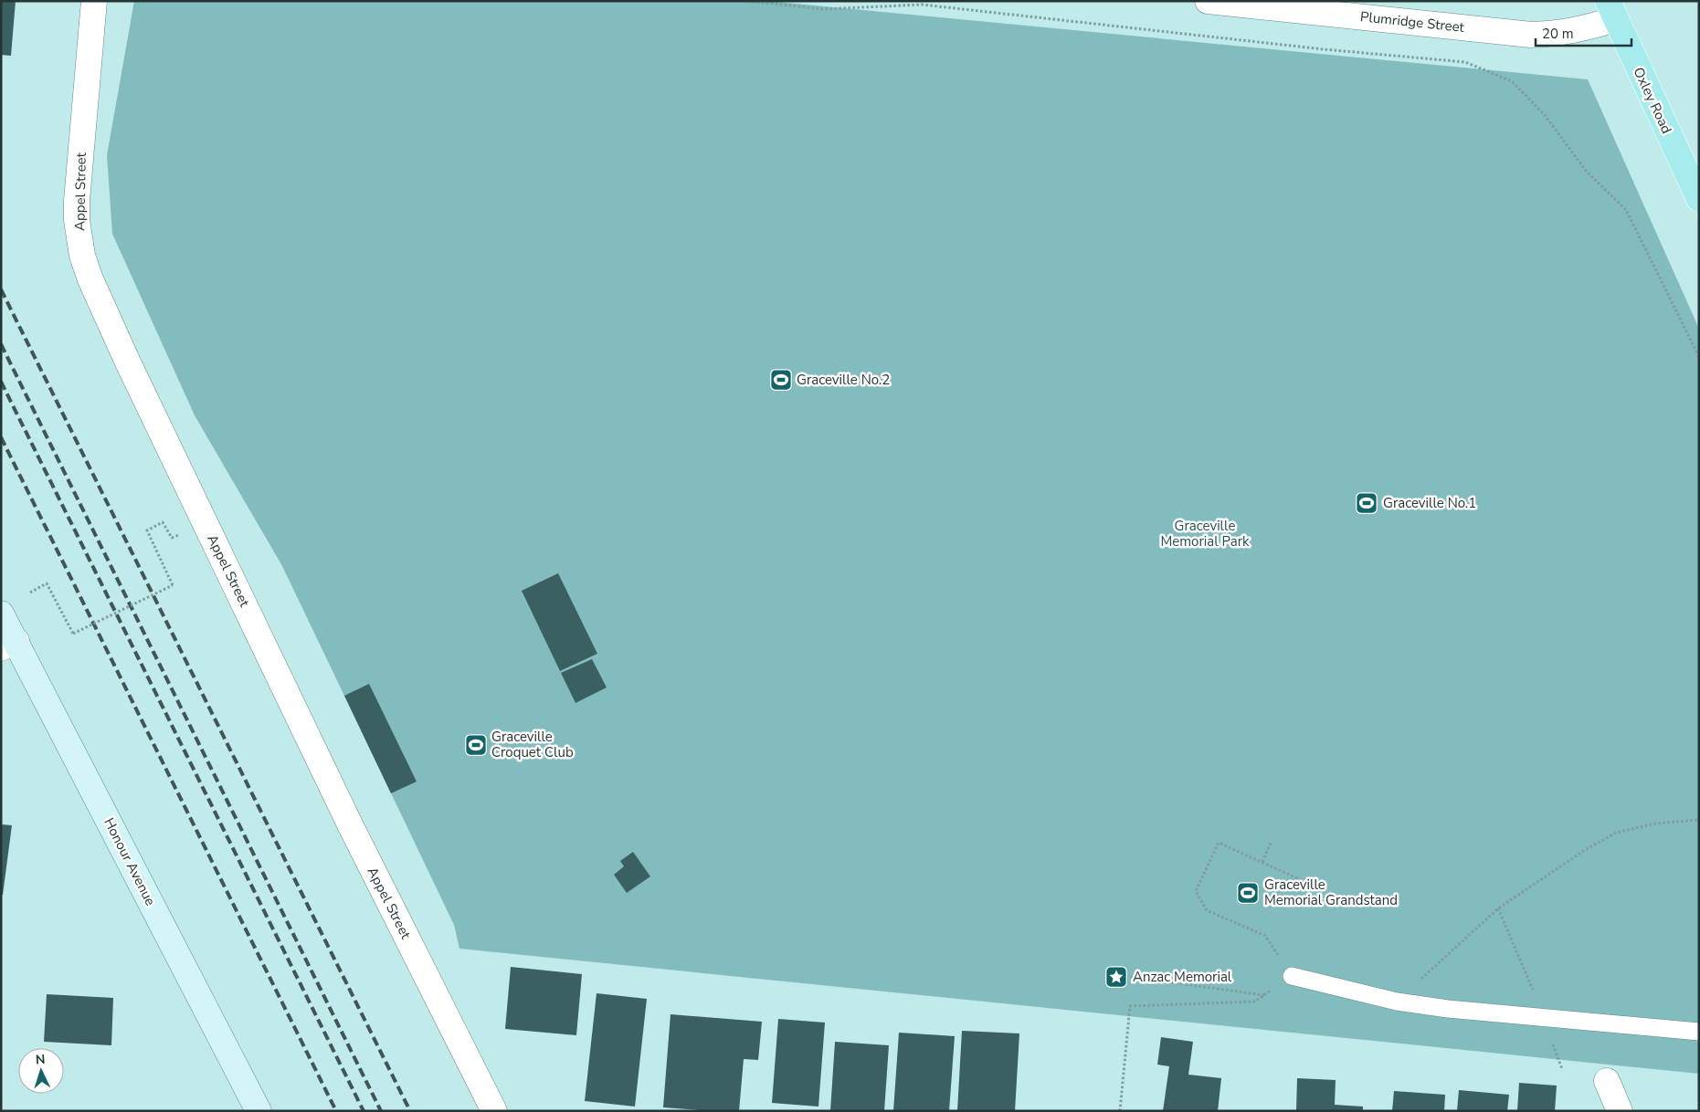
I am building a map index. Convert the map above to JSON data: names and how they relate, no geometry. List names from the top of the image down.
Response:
{
  "streets": {
    "main road": ["Oxley Road", "Honour Avenue"],
    "street": ["Plumridge Street", "Appel Street"]
  },
  "crossings": [
    ["Plumridge Street", "Oxley Road"]
  ],
  "parks": ["Graceville Memorial Park"],
  "places": {
    "sports": [
      "Graceville No.2",
      "Graceville No.1",
      "Graceville Croquet Club",
      "Graceville Memorial Grandstand"
    ],
    "place": ["Anzac Memorial"]
  },
  "scale_bar": "20 m",
  "north": "top"
}
